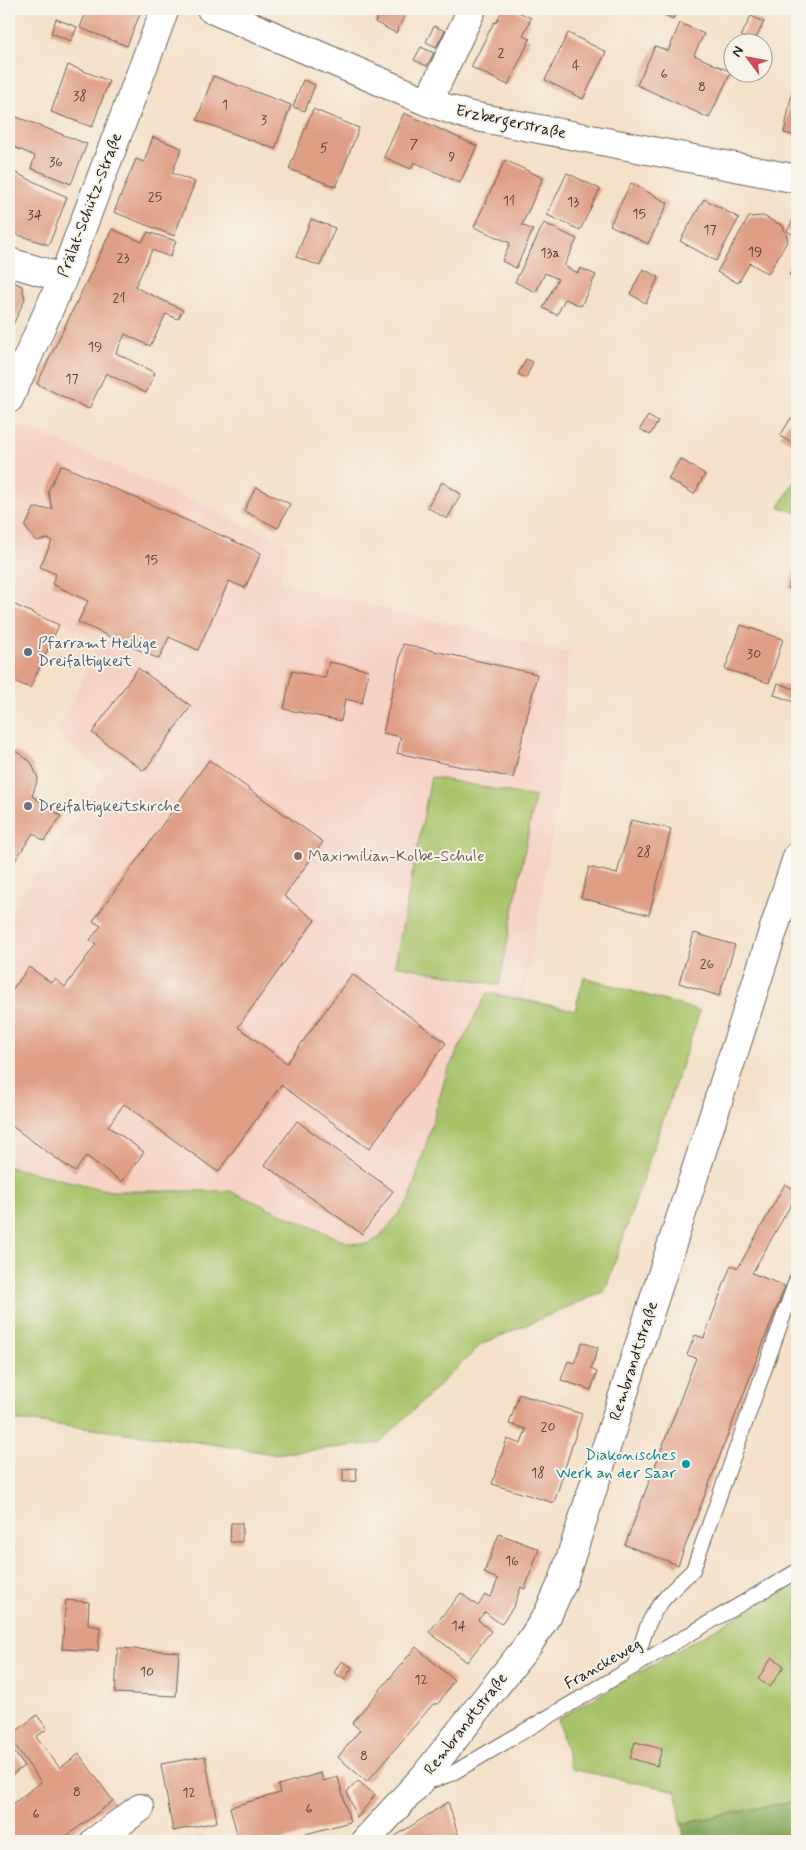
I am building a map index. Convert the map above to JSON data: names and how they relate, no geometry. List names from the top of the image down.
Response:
{
  "streets": {
    "street": ["Erzbergerstraße", "Prälat-Schütz-Straße", "Rembrandtstraße"],
    "lane": ["Franckeweg"]
  },
  "crossings": [
    ["Rembrandtstraße", "Franckeweg"]
  ],
  "places": [
    "Pfarramt Heilige Dreifaltigkeit",
    "Dreifaltigkeitskirche",
    "Maximilian-Kolbe-Schule",
    "Diakonisches Werk an der Saar"
  ],
  "house_numbers": [
    "2",
    "4",
    "6",
    "8",
    "38",
    "1",
    "3",
    "7",
    "5",
    "9",
    "36",
    "25",
    "11",
    "13",
    "15",
    "34",
    "17",
    "19",
    "13a",
    "23",
    "21",
    "19",
    "17",
    "15",
    "30",
    "28",
    "26",
    "20",
    "18",
    "16",
    "14",
    "10",
    "12",
    "8",
    "8",
    "12",
    "6",
    "6"
  ],
  "north": "top left"
}
